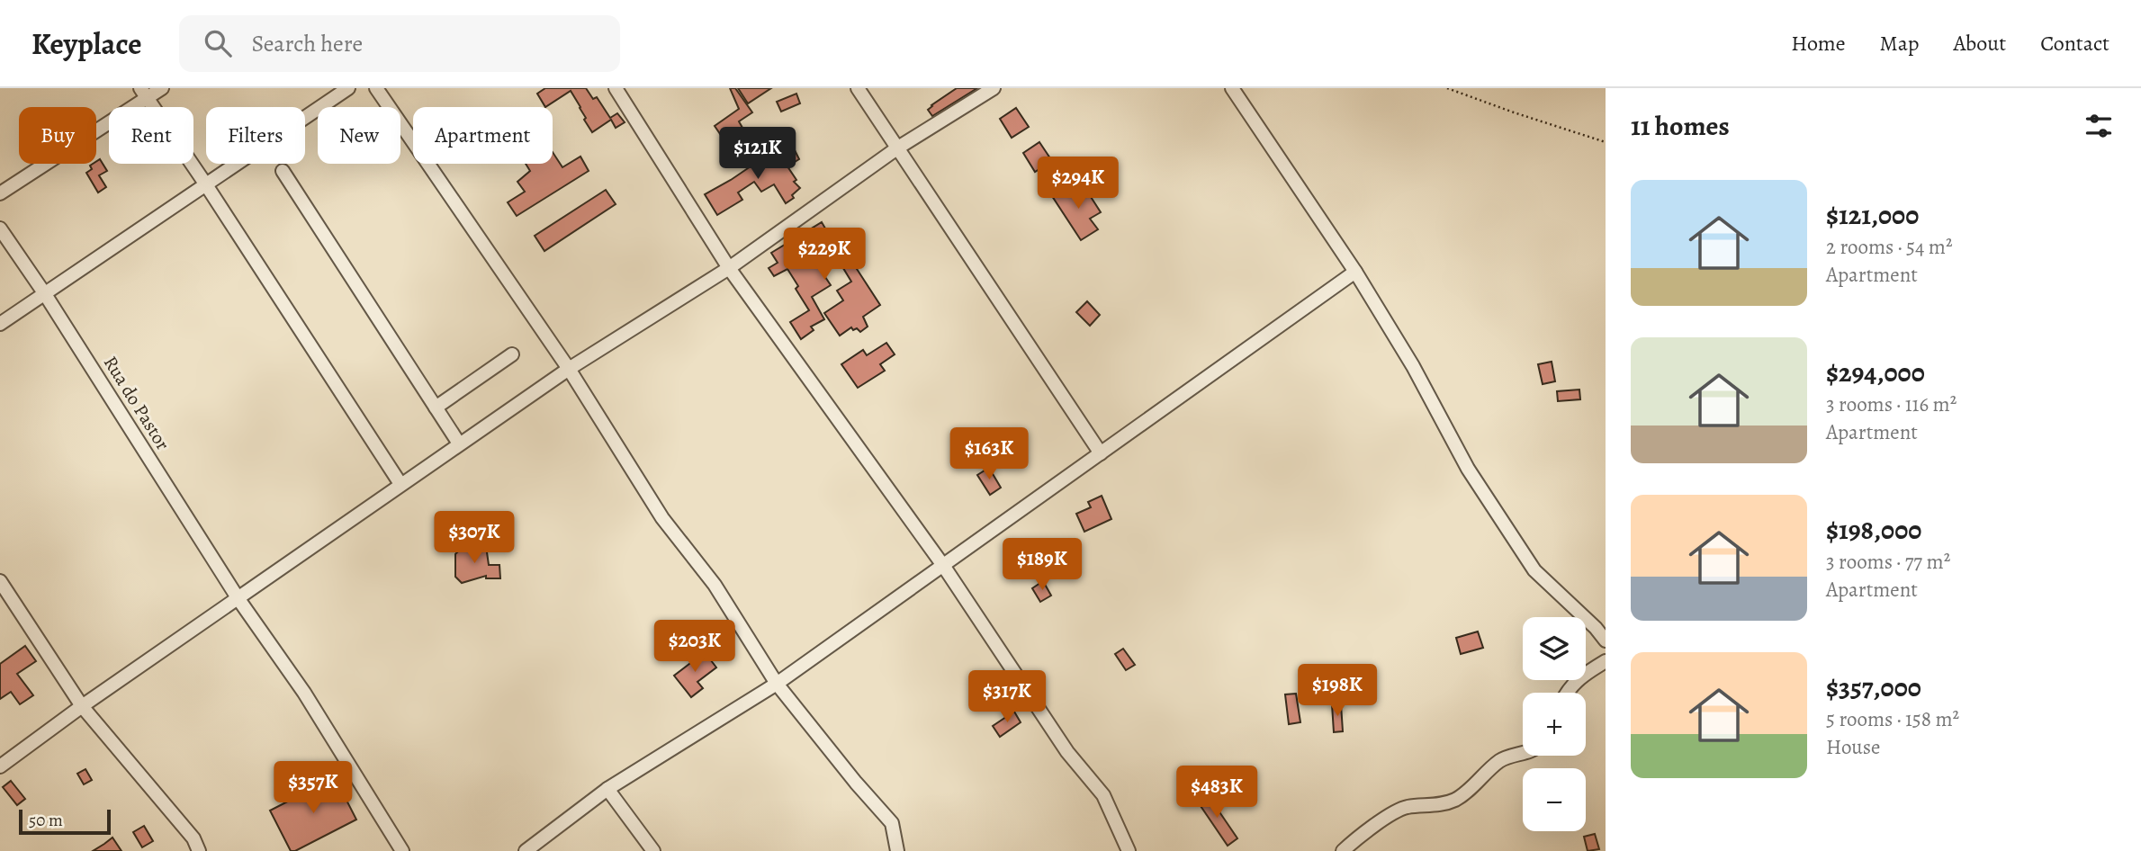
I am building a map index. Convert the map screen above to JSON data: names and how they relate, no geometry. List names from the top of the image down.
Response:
{
  "streets": {
    "street": ["Rua do Pastor"]
  },
  "scale_bar": "50 m",
  "page": {
    "header": "Keyplace",
    "search": "Search here",
    "nav": [
      "Home",
      "Map",
      "About",
      "Contact"
    ],
    "heading": "11 homes",
    "chip": [
      "Buy",
      "Rent",
      "Filters",
      "New",
      "Apartment"
    ],
    "price": [
      "$121K",
      "$294K",
      "$229K",
      "$163K",
      "$307K",
      "$189K",
      "$203K",
      "$198K",
      "$317K",
      "$357K",
      "$483K"
    ],
    "list": [
      {
        "name": "$121,000",
        "note": "2 rooms · 54 m² · Apartment"
      },
      {
        "name": "$294,000",
        "note": "3 rooms · 116 m² · Apartment"
      },
      {
        "name": "$198,000",
        "note": "3 rooms · 77 m² · Apartment"
      },
      {
        "name": "$357,000",
        "note": "5 rooms · 158 m² · House"
      }
    ],
    "map_buttons": ["+", "−"],
    "scale": "50 m"
  }
}
